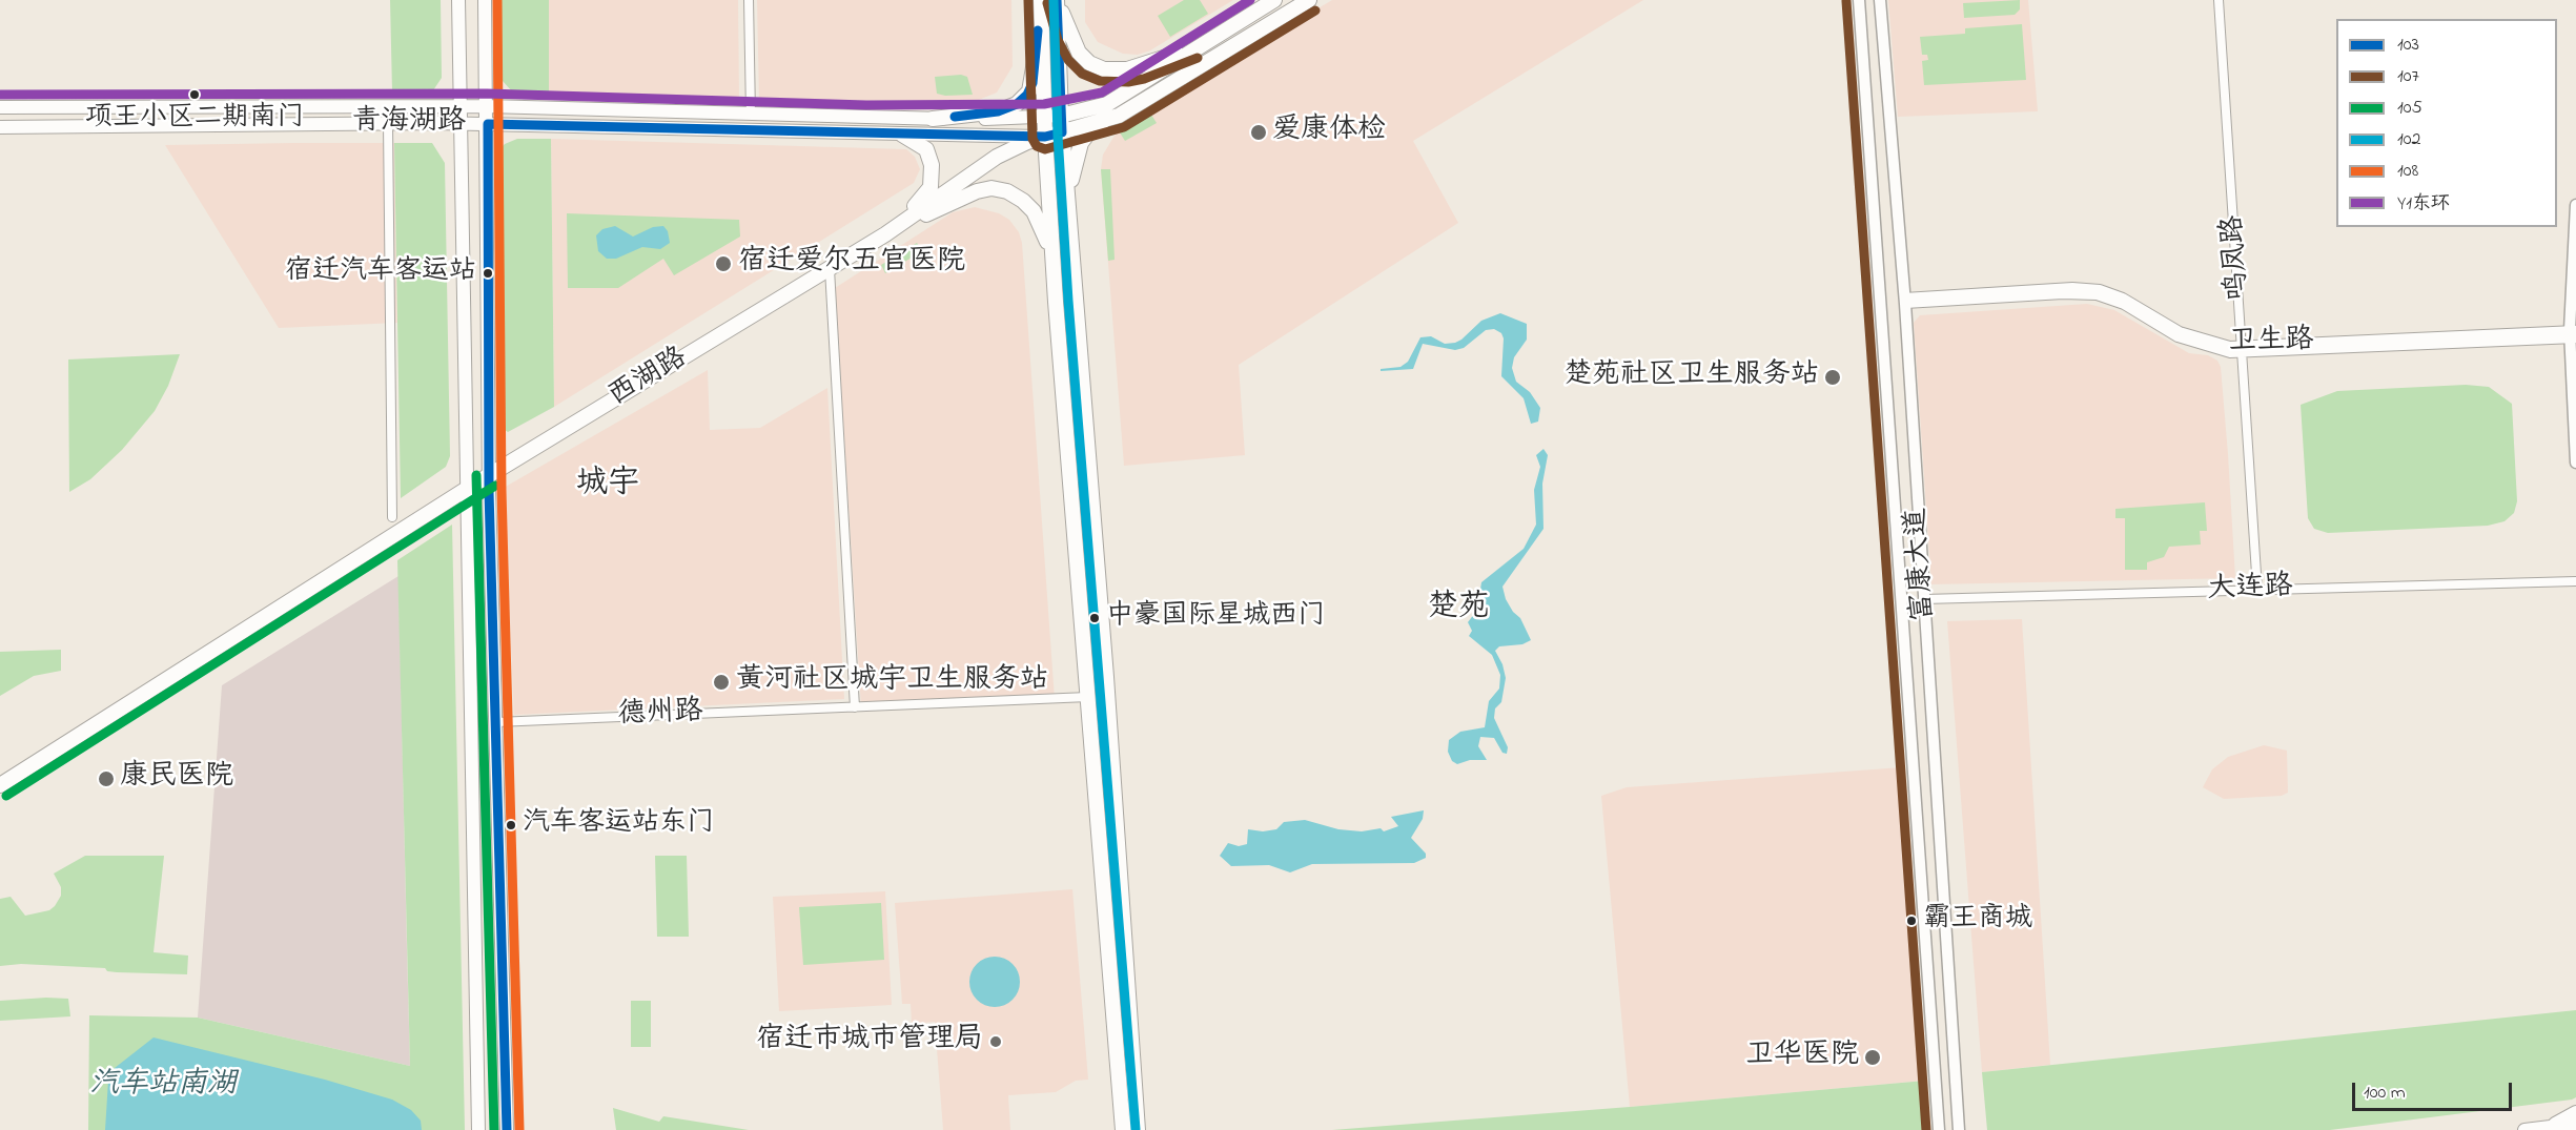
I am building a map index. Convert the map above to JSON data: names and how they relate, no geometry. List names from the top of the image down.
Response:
{
  "streets": {
    "main road": ["青海湖路", "西湖路"],
    "street": [
      "鸣凤路",
      "卫生路",
      "富康大道",
      "大连路",
      "德州路"
    ]
  },
  "crossings": [
    ["青海湖路", "西湖路"],
    ["鸣凤路", "卫生路"],
    ["鸣凤路", "大连路"],
    ["卫生路", "富康大道"],
    ["富康大道", "大连路"]
  ],
  "districts": ["城宇", "楚苑"],
  "water": ["汽车站南湖"],
  "places": [
    "项王小区二期南门",
    "爱康体检",
    "宿迁爱尔五官医院",
    "宿迁汽车客运站",
    "楚苑社区卫生服务站",
    "中豪国际星城西门",
    "黄河社区城宇卫生服务站",
    "康民医院",
    "汽车客运站东门",
    "霸王商城",
    "宿迁市城市管理局",
    "卫华医院"
  ],
  "lines": [
    "transit line 103",
    "transit line 107",
    "transit line 102",
    "transit line 108",
    "transit line Y1东环",
    "transit line 105"
  ],
  "legend": [
    "103",
    "107",
    "105",
    "102",
    "108",
    "Y1东环"
  ],
  "scale_bar": "100 m"
}
